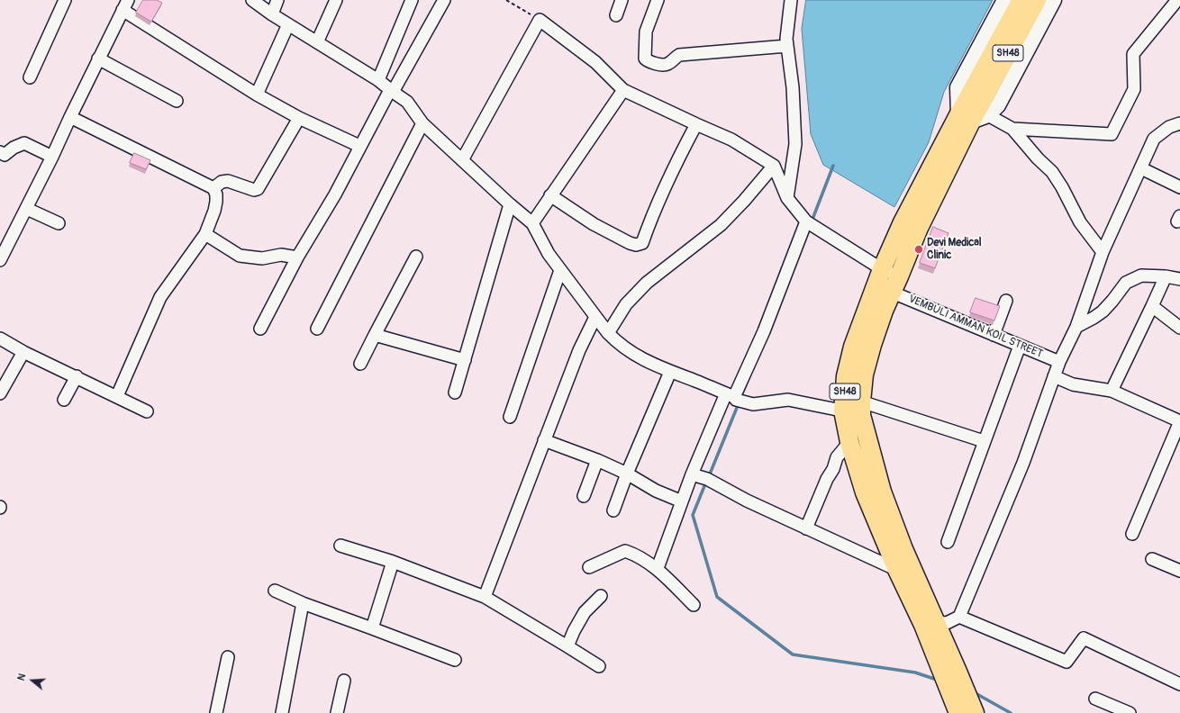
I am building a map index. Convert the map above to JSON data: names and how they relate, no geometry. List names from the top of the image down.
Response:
{
  "streets": {
    "main road": ["SH48"],
    "street": ["VEMBULI AMMAN KOIL STREET"]
  },
  "crossings": [
    ["SH48", "VEMBULI AMMAN KOIL STREET"]
  ],
  "places": ["Devi Medical Clinic"],
  "north": "left"
}
